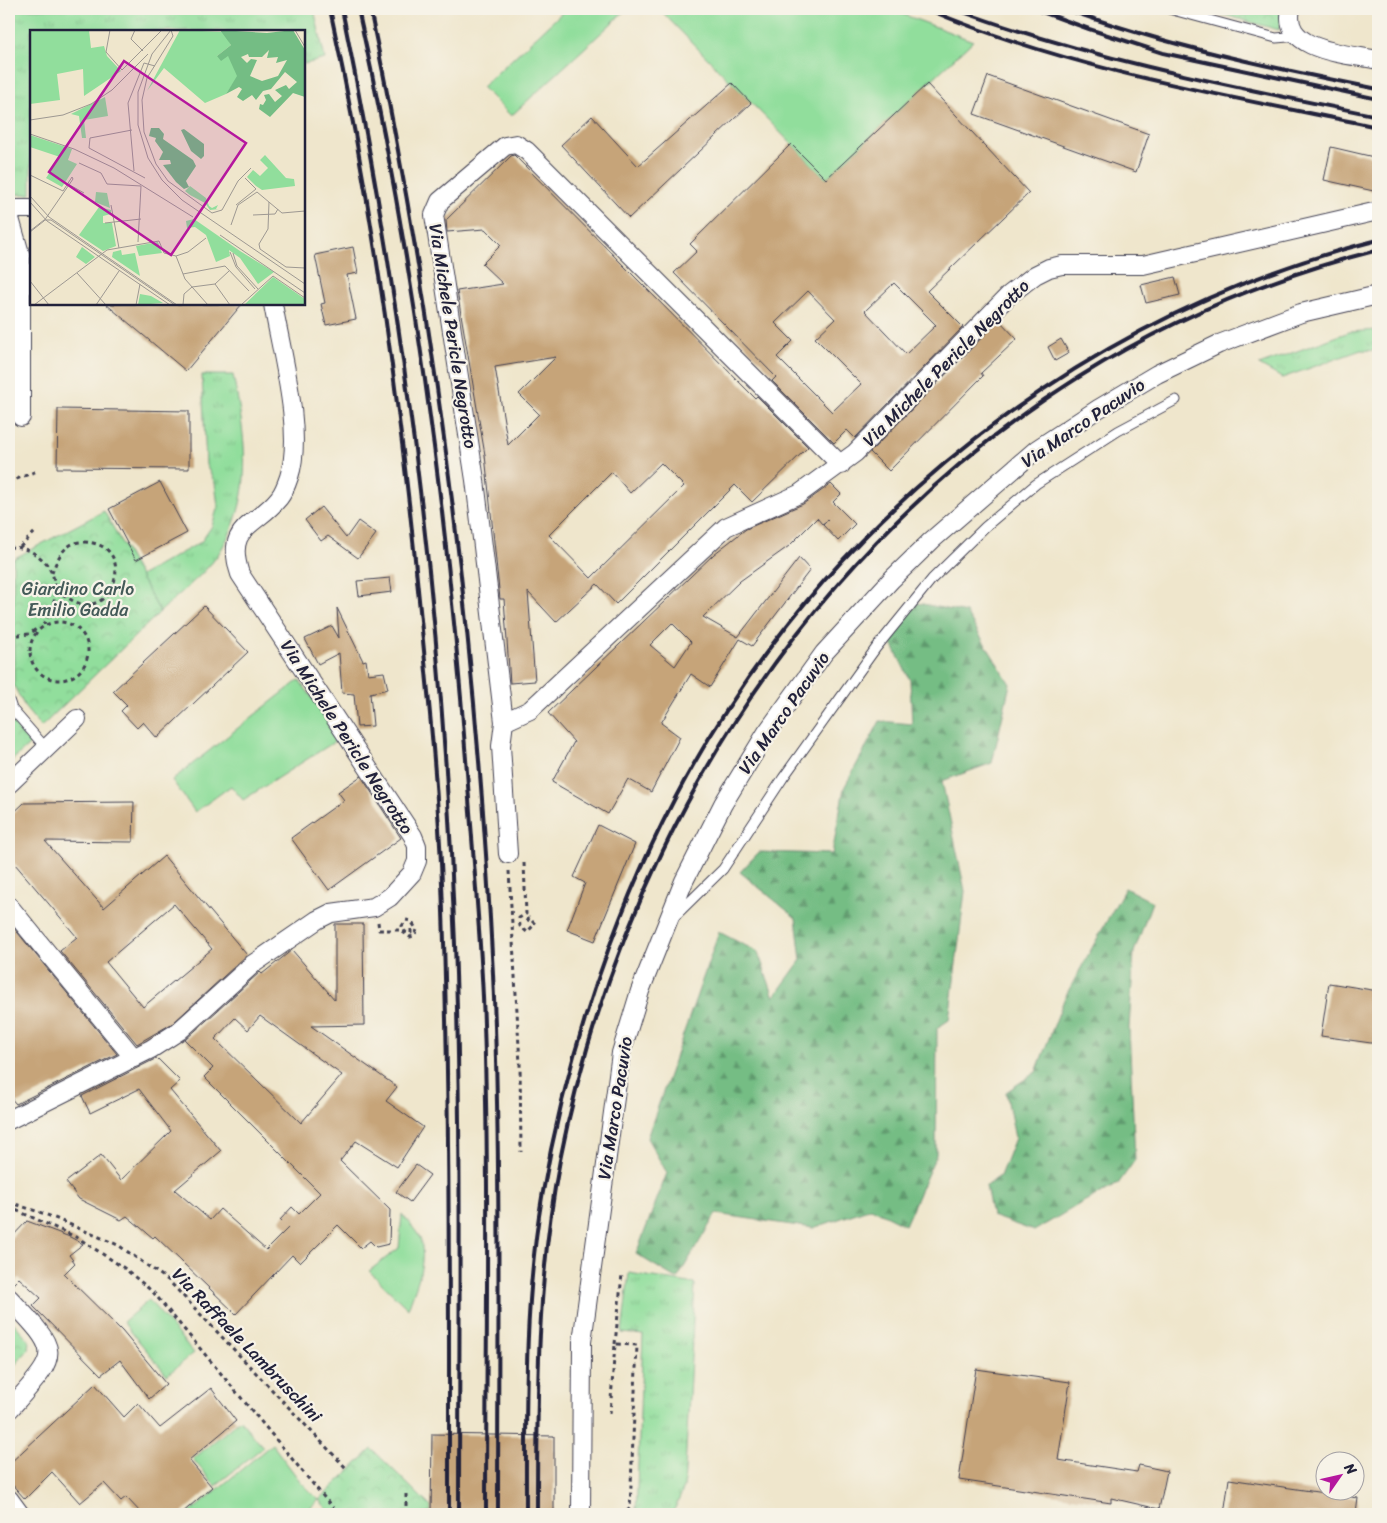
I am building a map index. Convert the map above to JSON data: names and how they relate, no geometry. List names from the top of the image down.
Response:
{
  "streets": {
    "street": ["Via Michele Pericle Negrotto", "Via Marco Pacuvio"],
    "path": ["Via Raffaele Lambruschini"]
  },
  "parks": ["Giardino Carlo Emilio Gadda"],
  "north": "top right"
}
